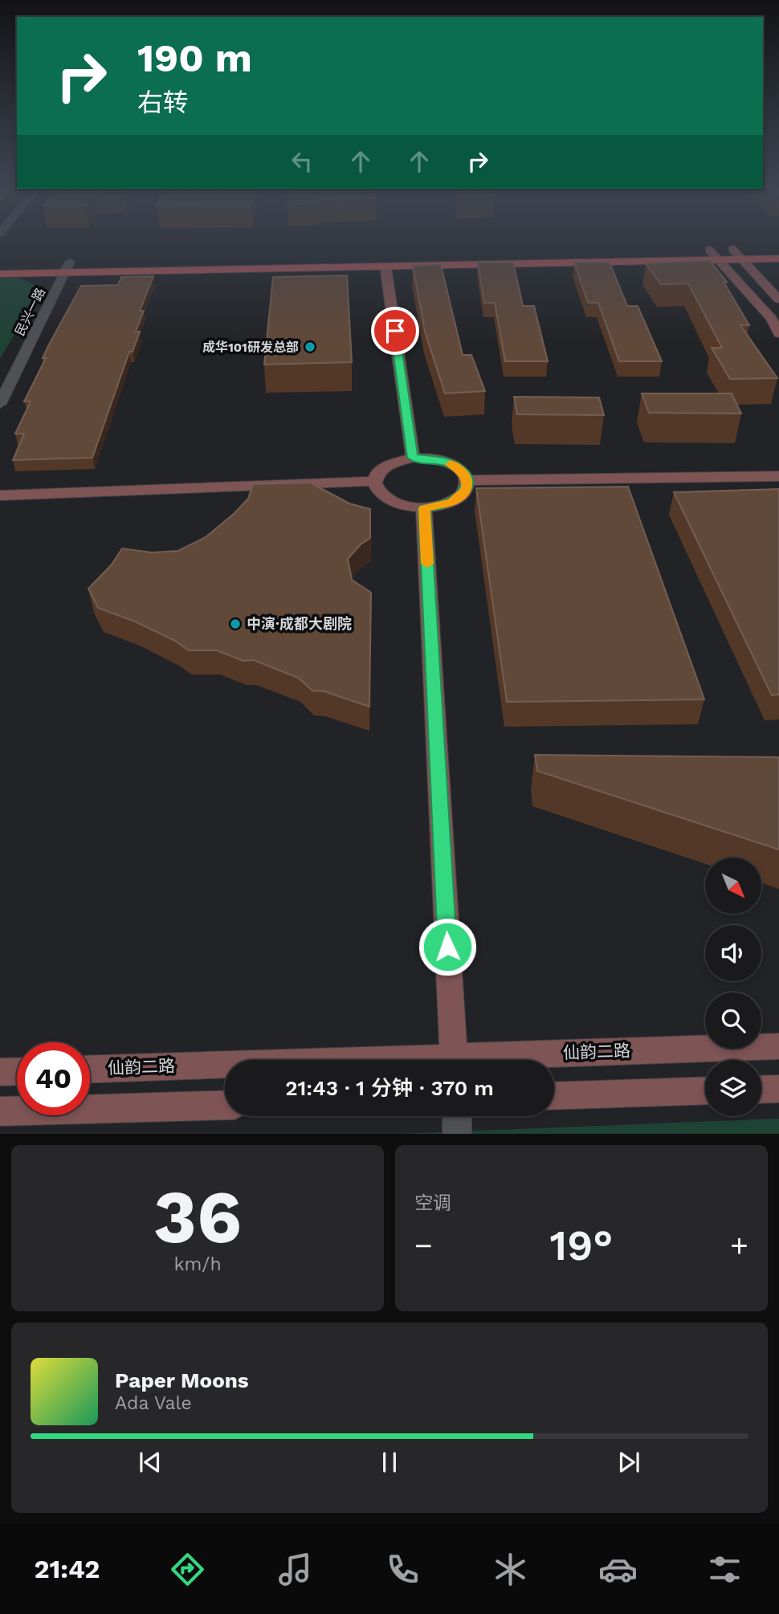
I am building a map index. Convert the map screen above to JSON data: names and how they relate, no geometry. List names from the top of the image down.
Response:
{
  "streets": {
    "street": ["民兴一路", "仙韵二路"]
  },
  "places": ["成华101研发总部", "中演·成都大剧院"],
  "north": "bottom right",
  "page": {
    "turn": ["190 m", "右转"],
    "limit": "40",
    "trip": "21:43 · 1 分钟 · 370 m",
    "tile": [
      ["36", "km/h"],
      "空调"
    ],
    "heat": ["−", "19°", "+"],
    "song": ["Paper Moons", "Ada Vale"],
    "tabs": "21:42"
  }
}
